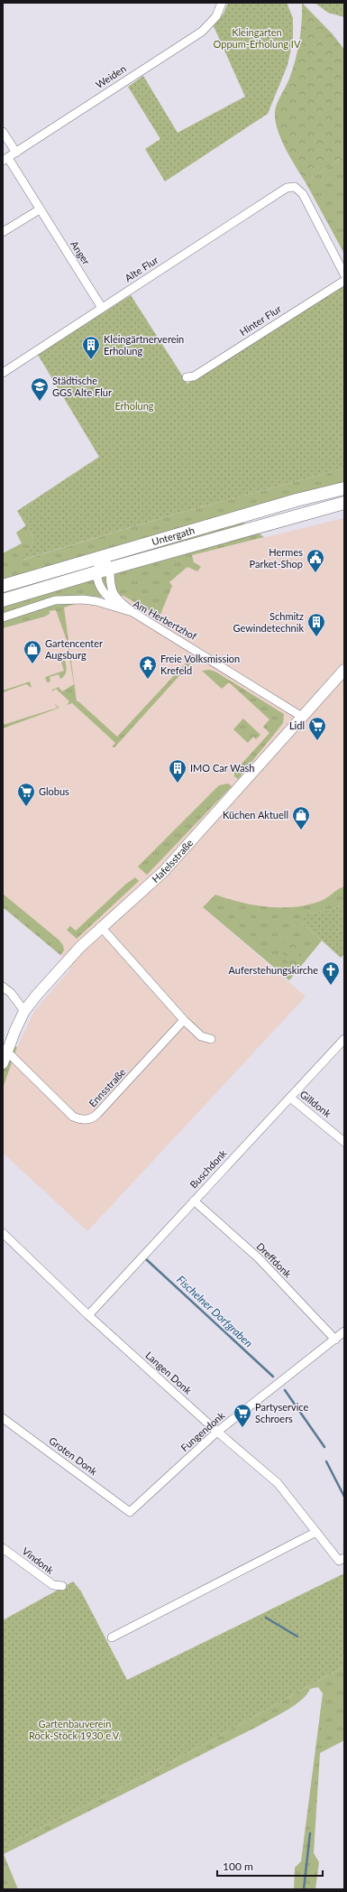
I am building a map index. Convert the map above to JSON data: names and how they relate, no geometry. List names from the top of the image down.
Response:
{
  "streets": {
    "main road": ["Untergath", "Hafelsstraße"],
    "street": [
      "Weiden",
      "Anger",
      "Alte Flur",
      "Hinter Flur",
      "Am Herbertzhof",
      "Ennsstraße",
      "Gilldonk",
      "Buschdonk",
      "Dreffdonk",
      "Langen Donk",
      "Fungendonk",
      "Groten Donk",
      "Vindonk"
    ]
  },
  "crossings": [
    ["Weiden", "Anger"],
    ["Anger", "Alte Flur"],
    ["Am Herbertzhof", "Hafelsstraße"],
    ["Hafelsstraße", "Ennsstraße"],
    ["Gilldonk", "Buschdonk"],
    ["Buschdonk", "Dreffdonk"],
    ["Buschdonk", "Langen Donk"],
    ["Dreffdonk", "Fungendonk"],
    ["Langen Donk", "Fungendonk"],
    ["Fungendonk", "Groten Donk"]
  ],
  "water": ["Fischelner Dorfgraben"],
  "parks": ["Kleingarten Oppum-Erholung IV", "Erholung", "Gartenbauverein Röck-Stöck 1930 e.V."],
  "places": {
    "building": ["Kleingärtnerverein Erholung", "Schmitz Gewindetechnik", "IMO Car Wash"],
    "school or university": ["Städtische GGS Alte Flur"],
    "public building": ["Hermes Parket-Shop"],
    "shop": ["Gartencenter Augsburg", "Küchen Aktuell"],
    "temple": ["Freie Volksmission Krefeld"],
    "supermarket": ["Lidl", "Globus", "Partyservice Schroers"],
    "church": ["Auferstehungskirche"]
  },
  "scale_bar": "100 m"
}
